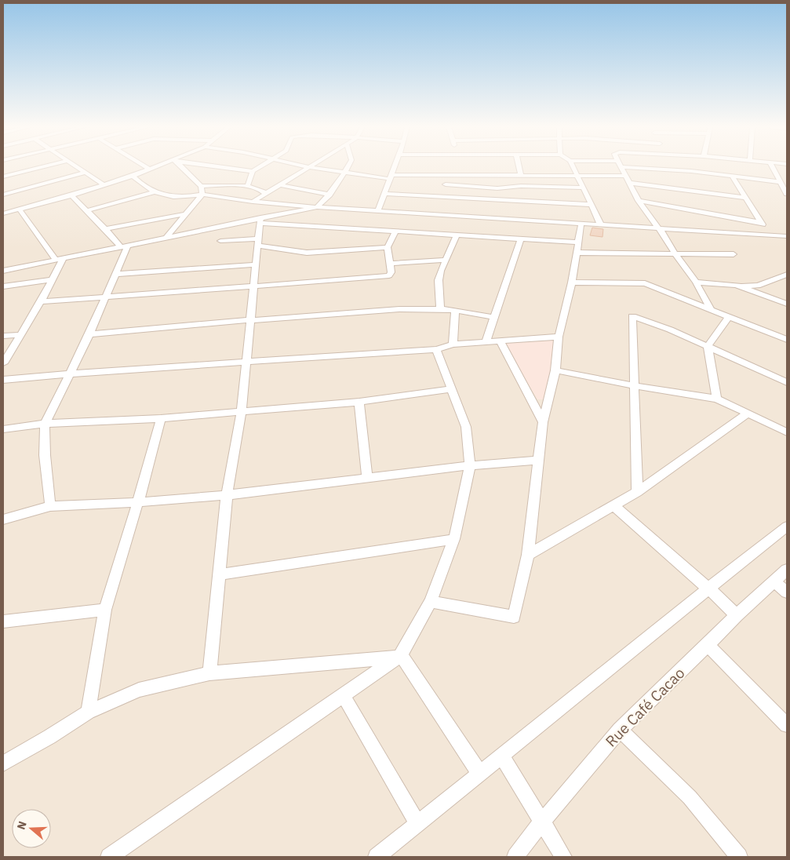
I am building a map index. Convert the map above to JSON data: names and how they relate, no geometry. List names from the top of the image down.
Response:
{
  "streets": {
    "street": ["Rue Café Cacao"]
  },
  "north": "left"
}
